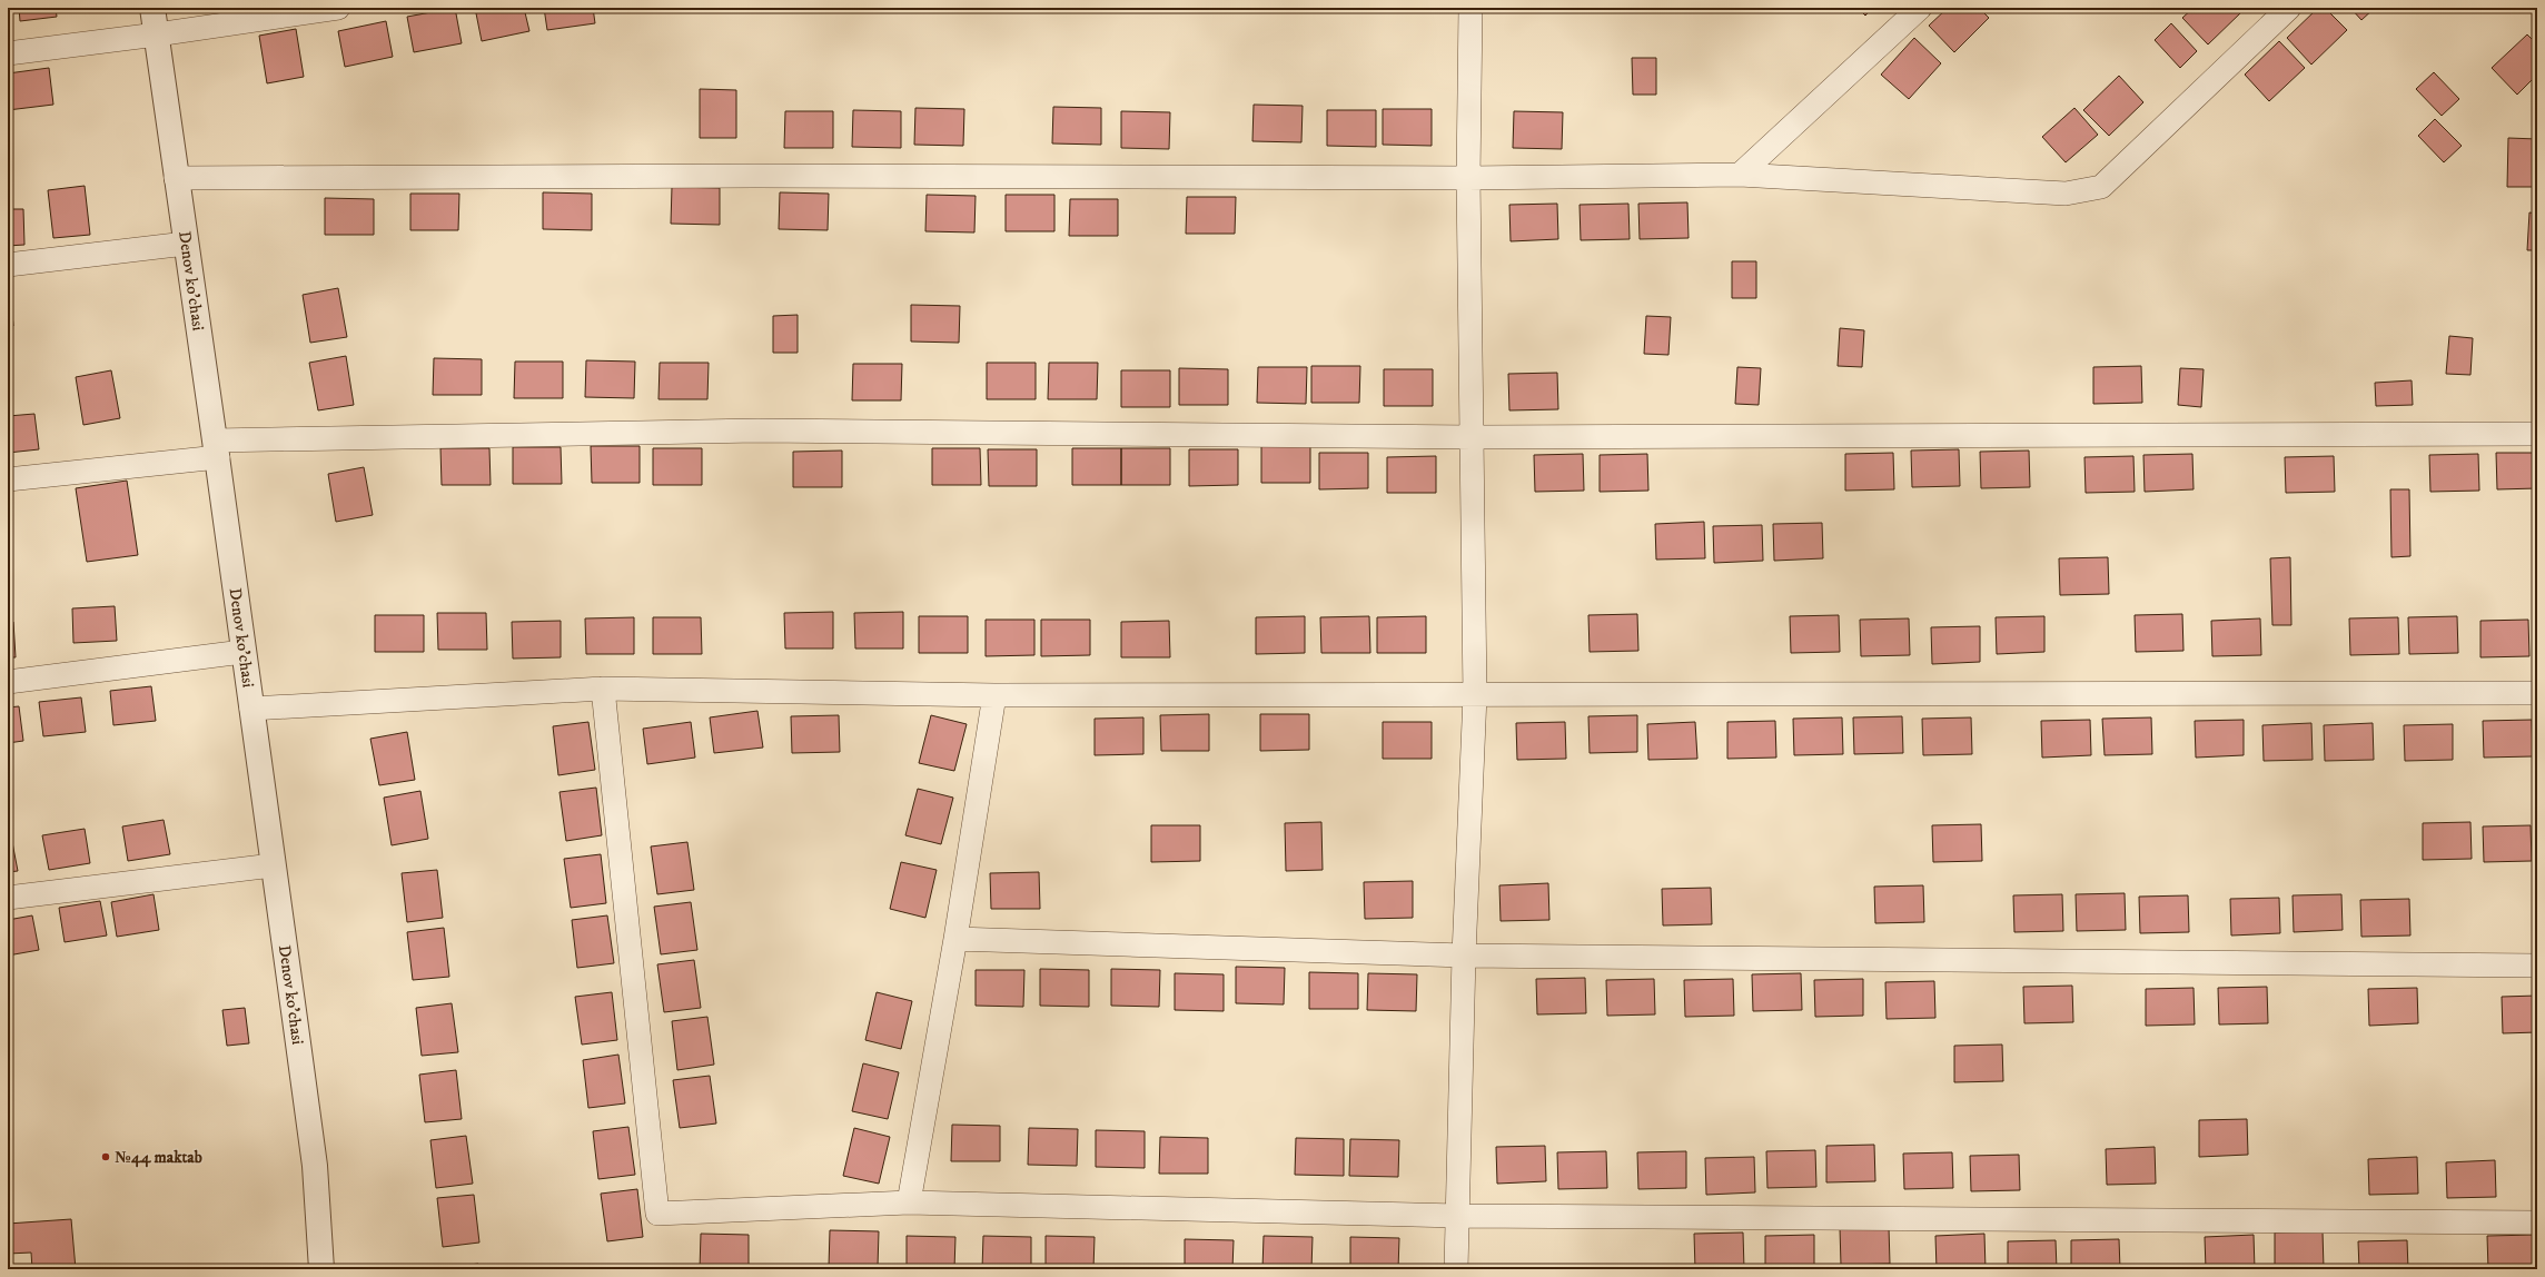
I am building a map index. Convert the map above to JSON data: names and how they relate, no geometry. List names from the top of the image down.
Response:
{
  "streets": {
    "street": ["Denov ko'chasi"]
  },
  "places": ["№44 maktab"]
}
